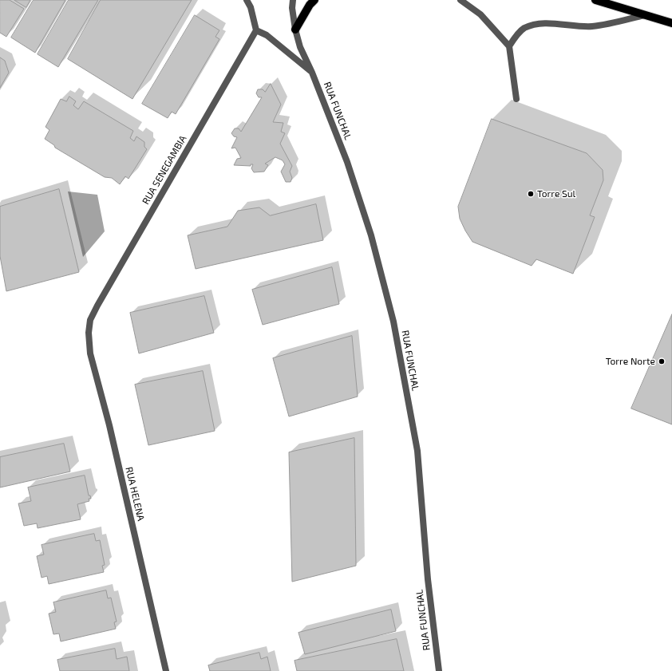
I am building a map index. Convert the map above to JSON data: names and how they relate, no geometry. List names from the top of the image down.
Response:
{
  "streets": {
    "street": ["RUA FUNCHAL", "RUA SENEGAMBIA", "RUA HELENA"]
  },
  "crossings": [
    ["RUA FUNCHAL", "RUA SENEGAMBIA"],
    ["RUA SENEGAMBIA", "RUA HELENA"]
  ],
  "places": ["Torre Sul", "Torre Norte"]
}
